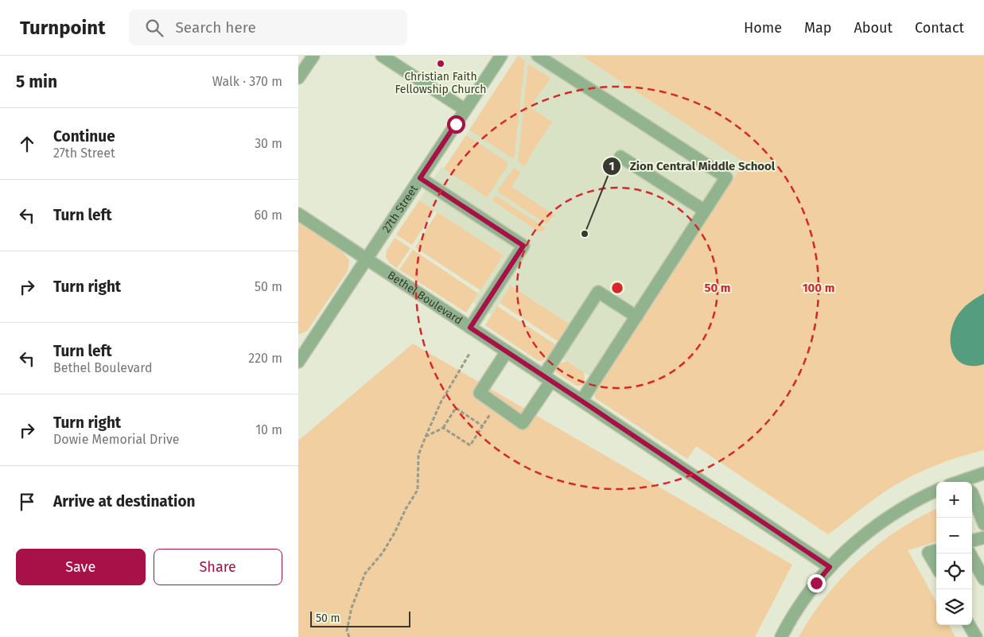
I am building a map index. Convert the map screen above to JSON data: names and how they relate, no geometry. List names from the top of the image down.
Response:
{
  "streets": {
    "street": ["27th Street", "Bethel Boulevard"]
  },
  "crossings": [
    ["27th Street", "Bethel Boulevard"]
  ],
  "places": ["Christian Faith Fellowship Church", "Zion Central Middle School"],
  "scale_bar": "50 m",
  "page": {
    "header": "Turnpoint",
    "search": "Search here",
    "nav": [
      "Home",
      "Map",
      "About",
      "Contact"
    ],
    "heading": ["5 min", "Walk · 370 m"],
    "list": [
      ["Continue", "27th Street", "30 m"],
      ["Turn left", "60 m"],
      ["Turn right", "50 m"],
      ["Turn left", "Bethel Boulevard", "220 m"],
      ["Turn right", "Dowie Memorial Drive", "10 m"],
      "Arrive at destination"
    ],
    "map_buttons": ["+", "−"],
    "buttons": ["Save", "Share"],
    "scale": "50 m"
  },
  "rings": ["50 m", "100 m"]
}
